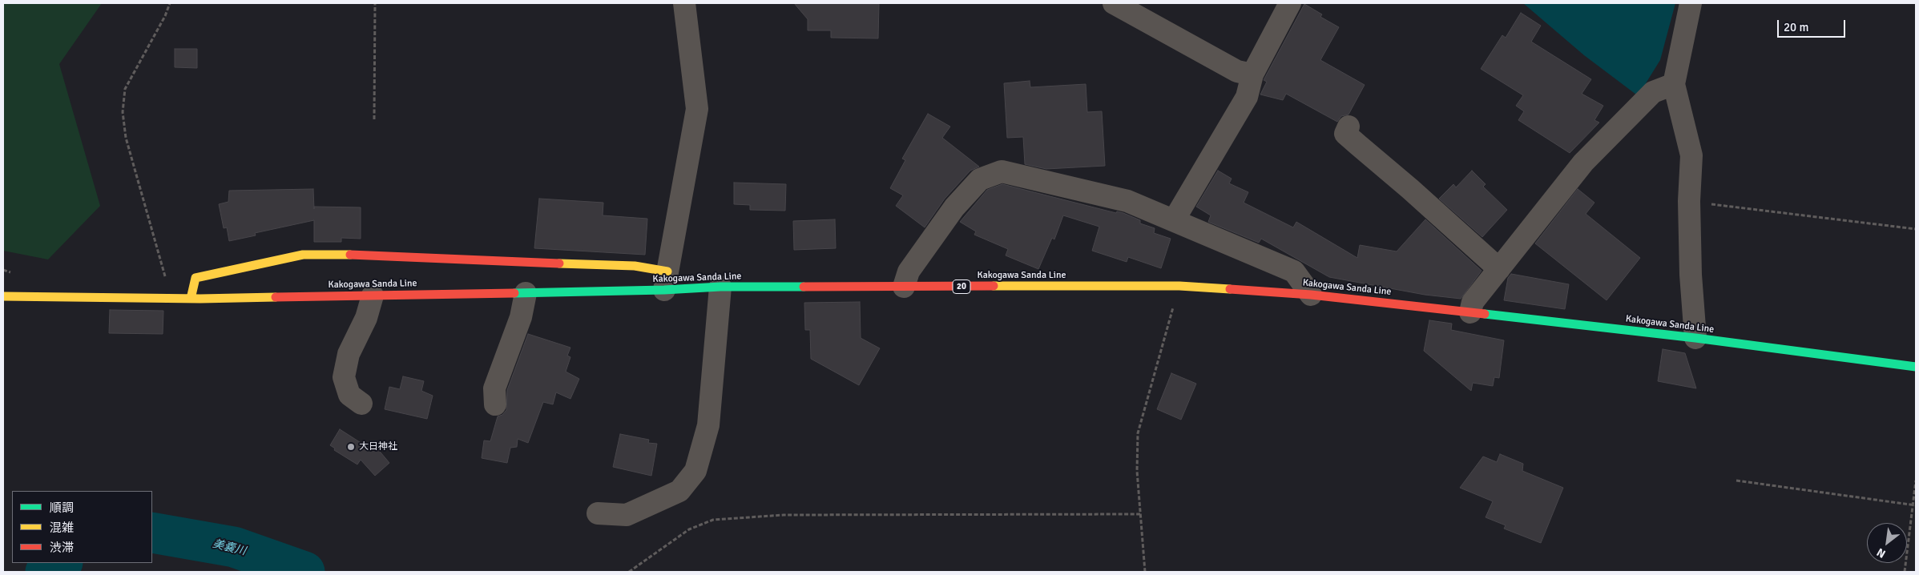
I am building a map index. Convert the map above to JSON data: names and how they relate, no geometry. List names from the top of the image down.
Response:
{
  "streets": {
    "main road": ["Kakogawa Sanda Line", "20"]
  },
  "water": ["美嚢川"],
  "places": ["大日神社"],
  "legend": ["順調", "混雑", "渋滞"],
  "scale_bar": "20 m",
  "north": "bottom left"
}
